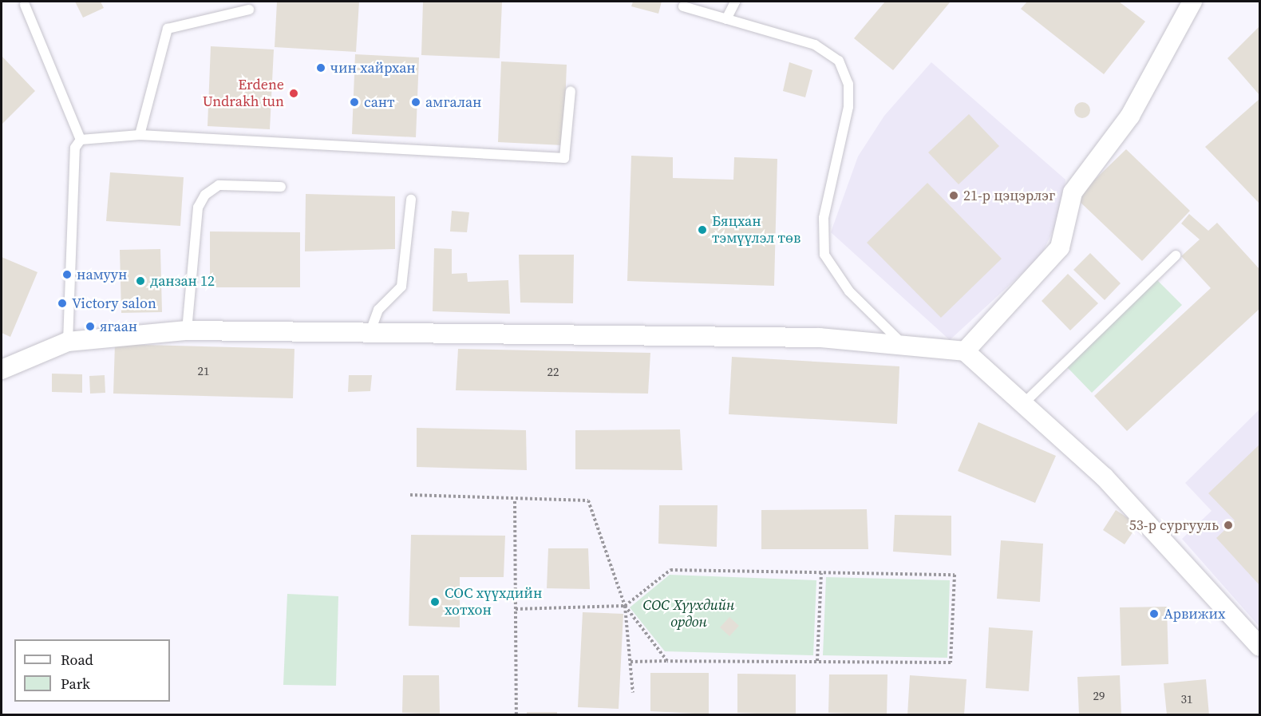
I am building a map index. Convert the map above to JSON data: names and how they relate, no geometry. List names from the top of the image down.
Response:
{
  "parks": ["СОС Хүүхдийн ордон"],
  "places": [
    "чин хайрхан",
    "Erdene Undrakh tun",
    "сант",
    "амгалан",
    "21-р цэцэрлэг",
    "Бяцхан тэмүүлэл төв",
    "намуун",
    "данзан 12",
    "Victory salon",
    "ягаан",
    "53-р сургууль",
    "СОС хүүхдийн хотхон",
    "Арвижих"
  ],
  "house_numbers": [
    "21",
    "22",
    "29",
    "31"
  ],
  "legend": ["Road", "Park"]
}
